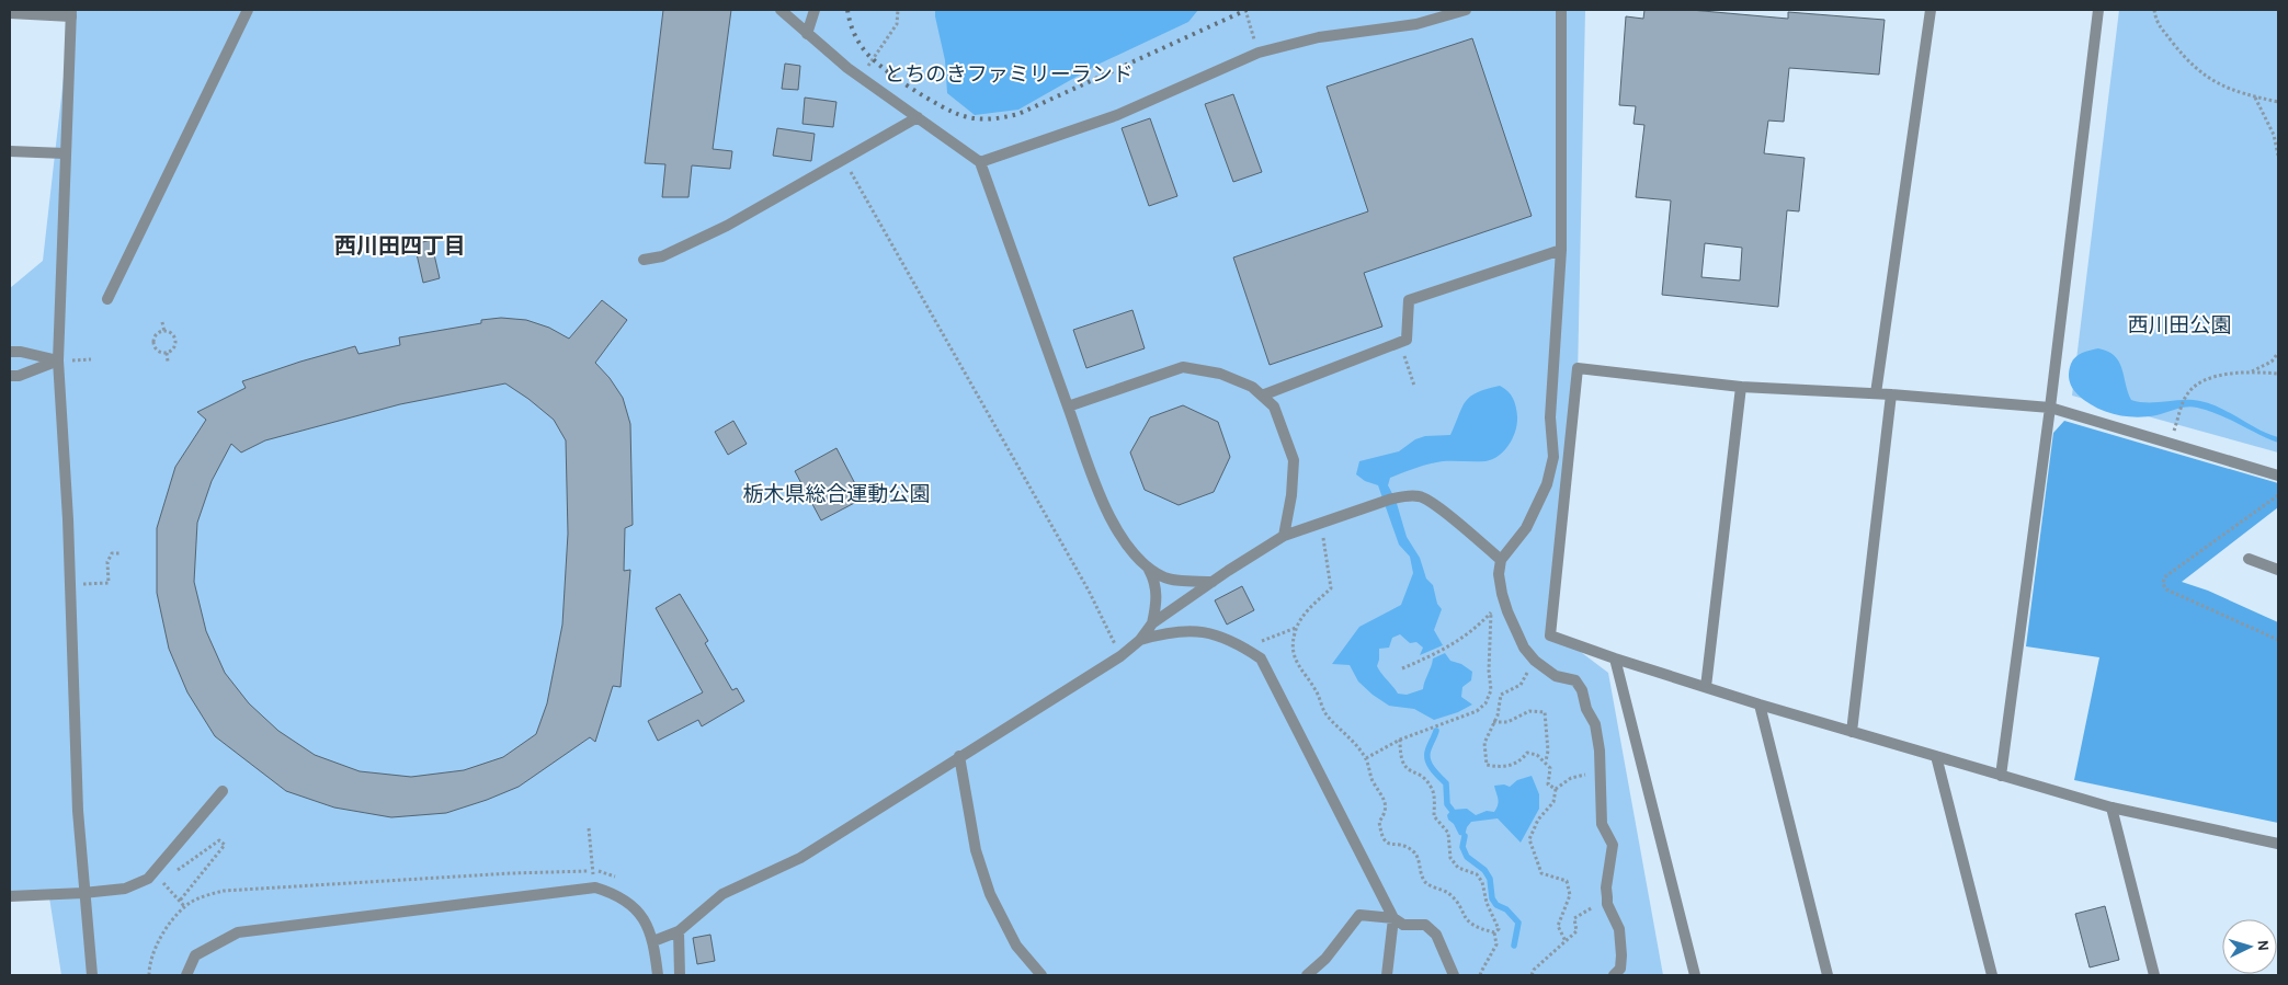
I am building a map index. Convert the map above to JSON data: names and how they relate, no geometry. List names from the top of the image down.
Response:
{
  "districts": ["西川田四丁目"],
  "parks": ["とちのきファミリーランド", "西川田公園", "栃木県総合運動公園"],
  "north": "right"
}
